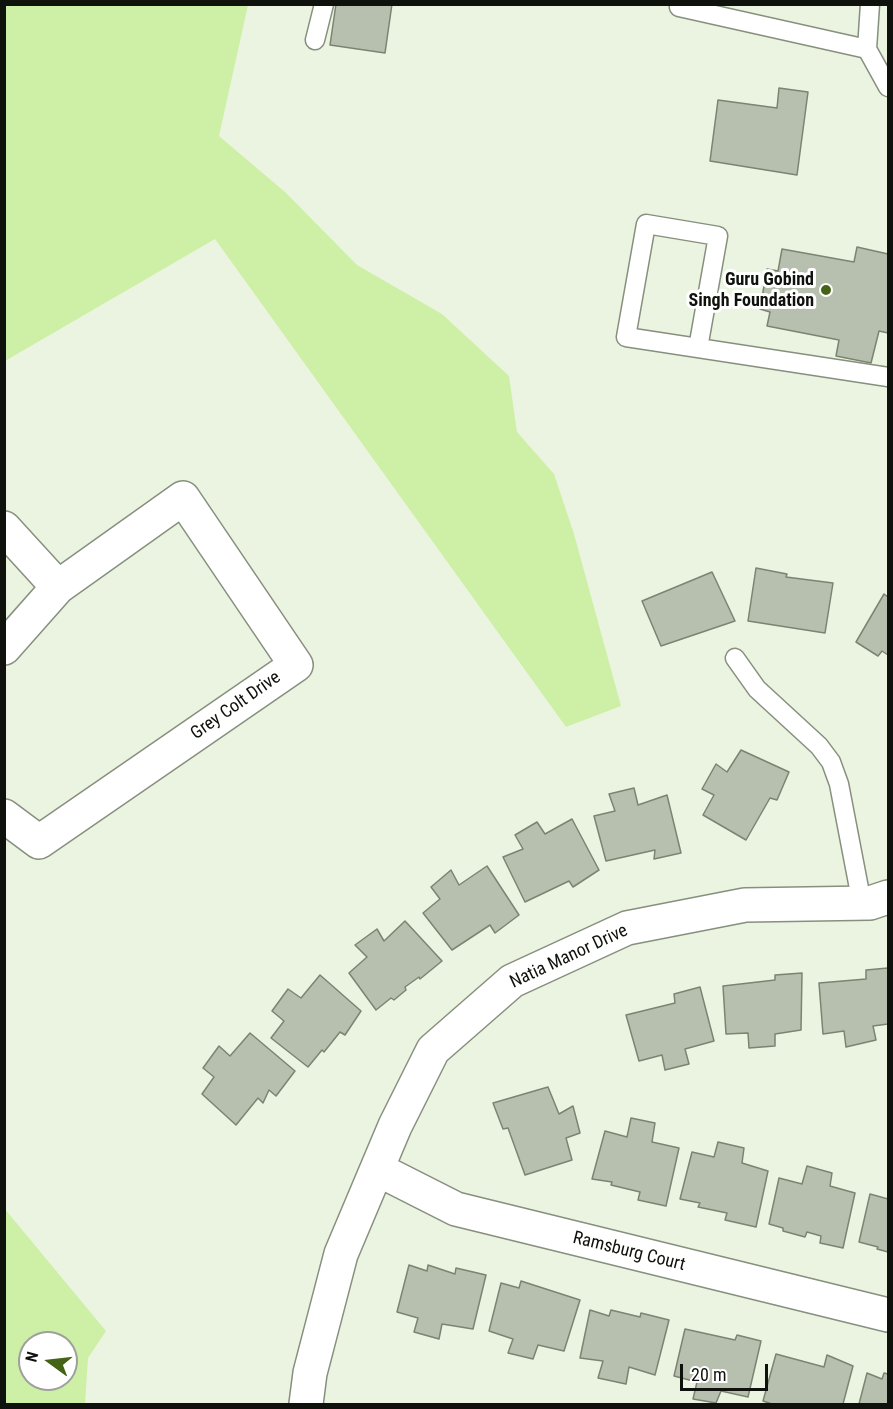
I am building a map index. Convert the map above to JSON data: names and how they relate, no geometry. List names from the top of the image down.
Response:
{
  "streets": {
    "street": ["Grey Colt Drive", "Natia Manor Drive", "Ramsburg Court"]
  },
  "crossings": [
    ["Natia Manor Drive", "Ramsburg Court"]
  ],
  "places": ["Guru Gobind Singh Foundation"],
  "scale_bar": "20 m",
  "north": "left"
}
